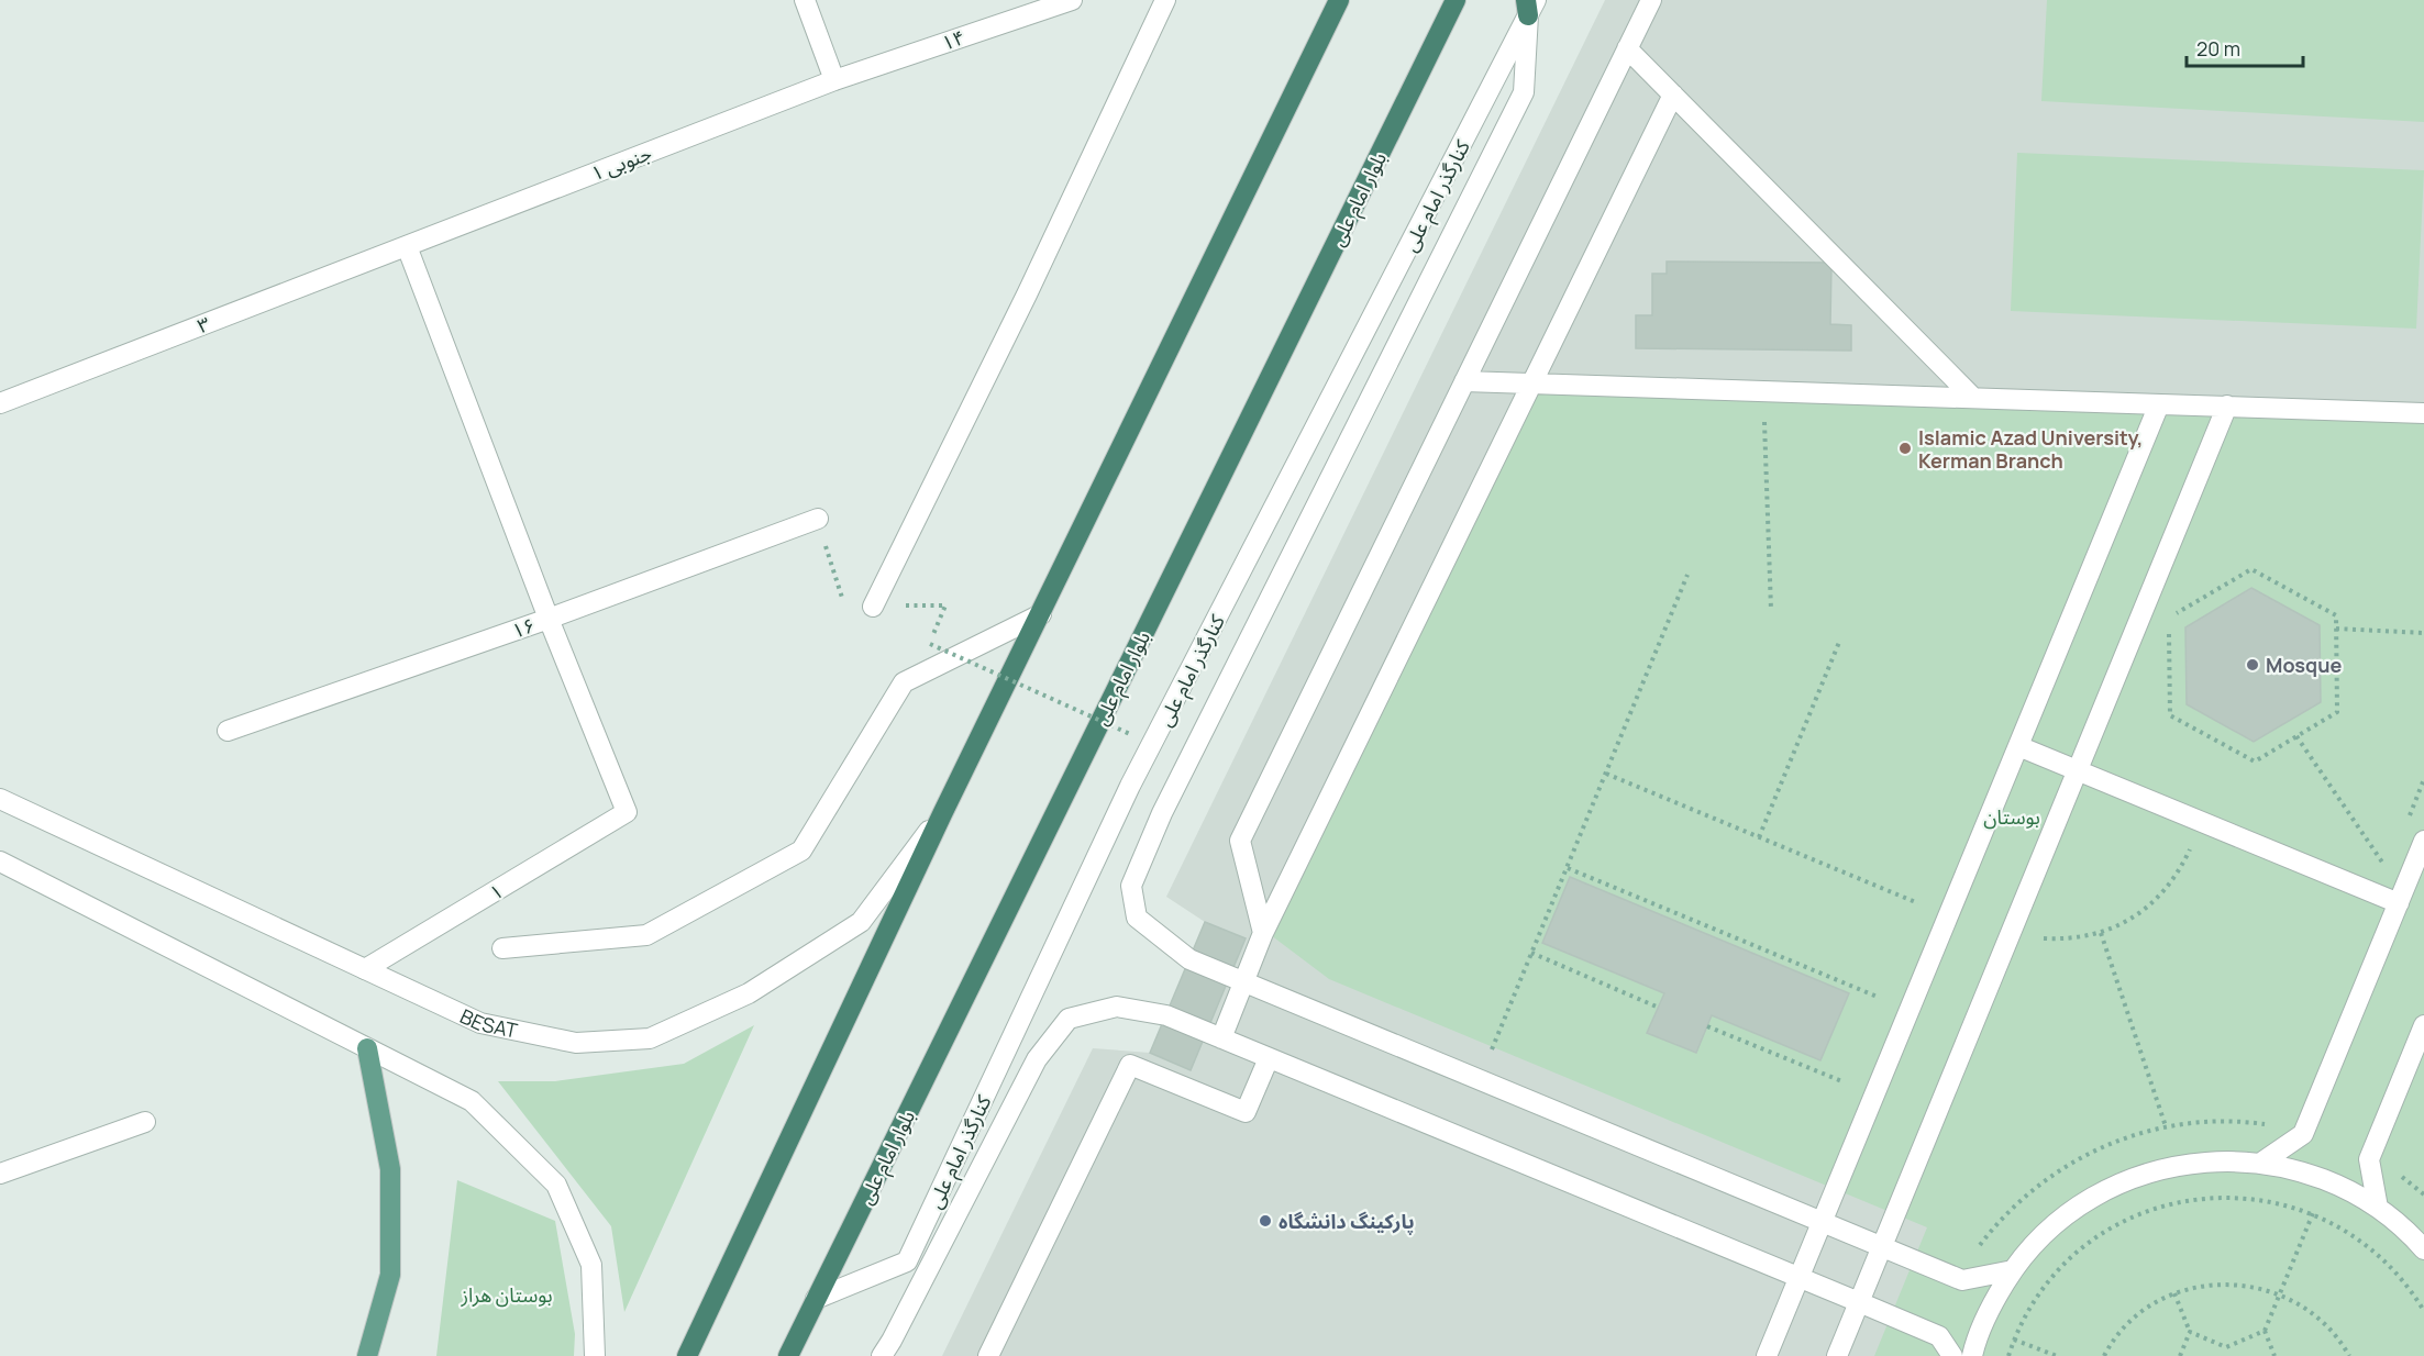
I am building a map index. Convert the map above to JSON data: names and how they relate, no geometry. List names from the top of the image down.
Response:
{
  "streets": {
    "highway": ["بلوار امام علی"],
    "street": [
      "۱۴",
      "۱ جنوبی",
      "کنارگذر امام علی",
      "۳",
      "۱۶",
      "۱",
      "BESAT"
    ]
  },
  "crossings": [
    ["۱۴", "۱ جنوبی"],
    ["۱ جنوبی", "۳"],
    ["کنارگذر امام علی", "بلوار امام علی"],
    ["۱۶", "۱"],
    ["۱", "BESAT"]
  ],
  "parks": ["بوستان", "بوستان هراز"],
  "places": ["Islamic Azad University, Kerman Branch", "Mosque", "پارکینگ دانشگاه"],
  "scale_bar": "20 m"
}
